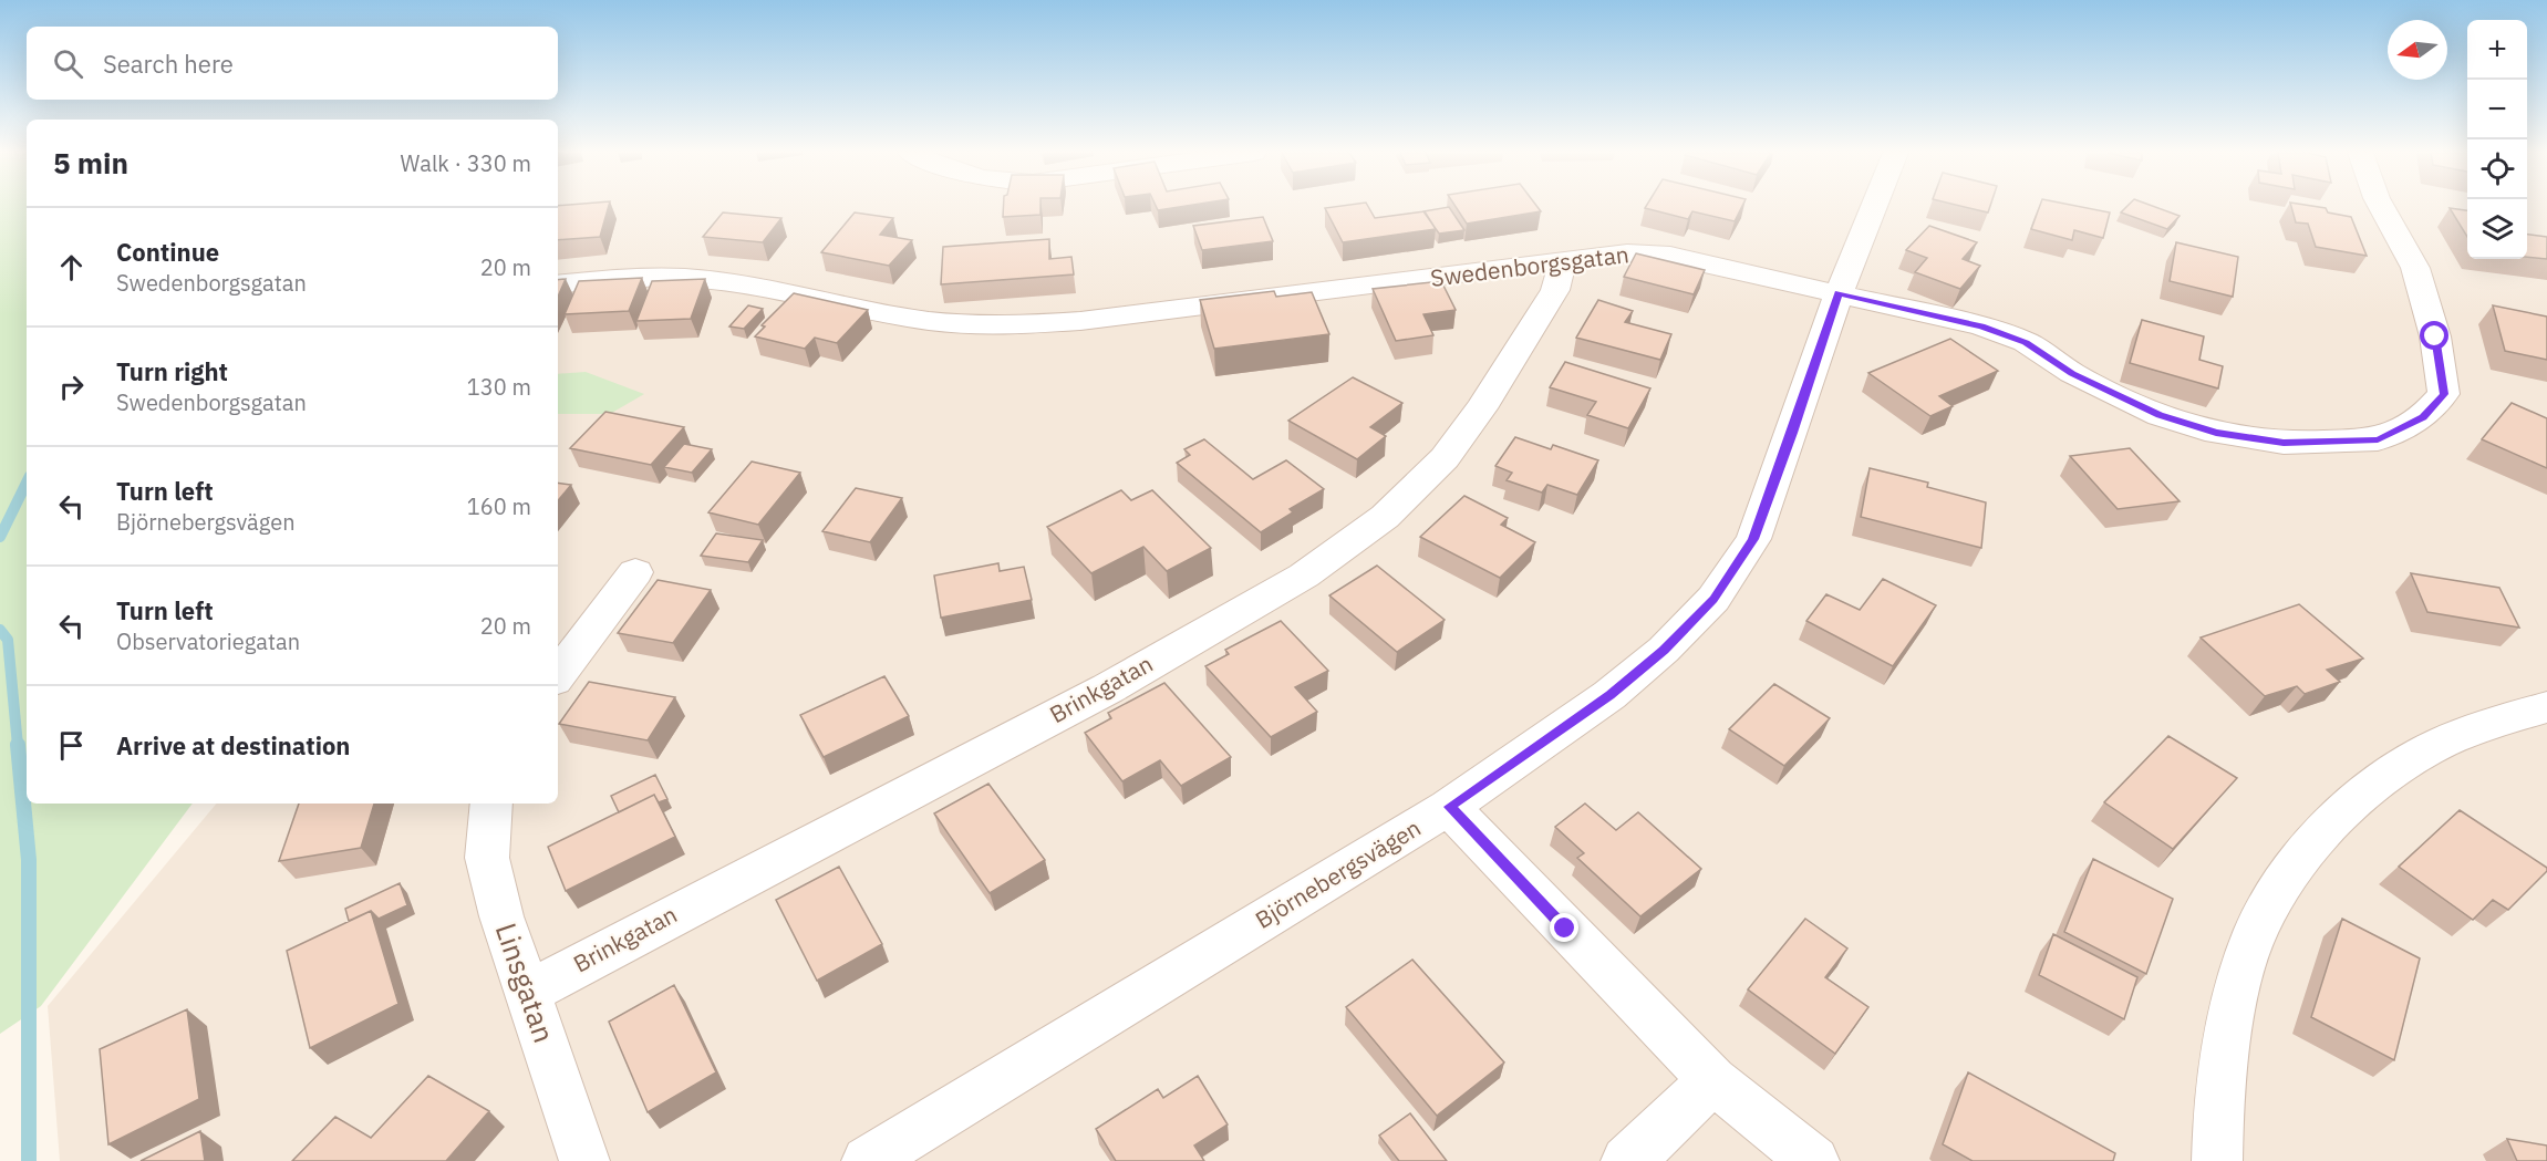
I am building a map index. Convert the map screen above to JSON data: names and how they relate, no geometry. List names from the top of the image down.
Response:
{
  "streets": {
    "street": [
      "Swedenborgsgatan",
      "Brinkgatan",
      "Björnebergsvägen",
      "Linsgatan"
    ]
  },
  "crossings": [
    ["Swedenborgsgatan", "Brinkgatan"],
    ["Swedenborgsgatan", "Björnebergsvägen"],
    ["Brinkgatan", "Linsgatan"]
  ],
  "north": "left",
  "page": {
    "map_buttons": ["+", "−"],
    "search": "Search here",
    "heading": ["5 min", "Walk · 330 m"],
    "list": [
      ["Continue", "Swedenborgsgatan", "20 m"],
      ["Turn right", "Swedenborgsgatan", "130 m"],
      ["Turn left", "Björnebergsvägen", "160 m"],
      ["Turn left", "Observatoriegatan", "20 m"],
      "Arrive at destination"
    ]
  }
}
